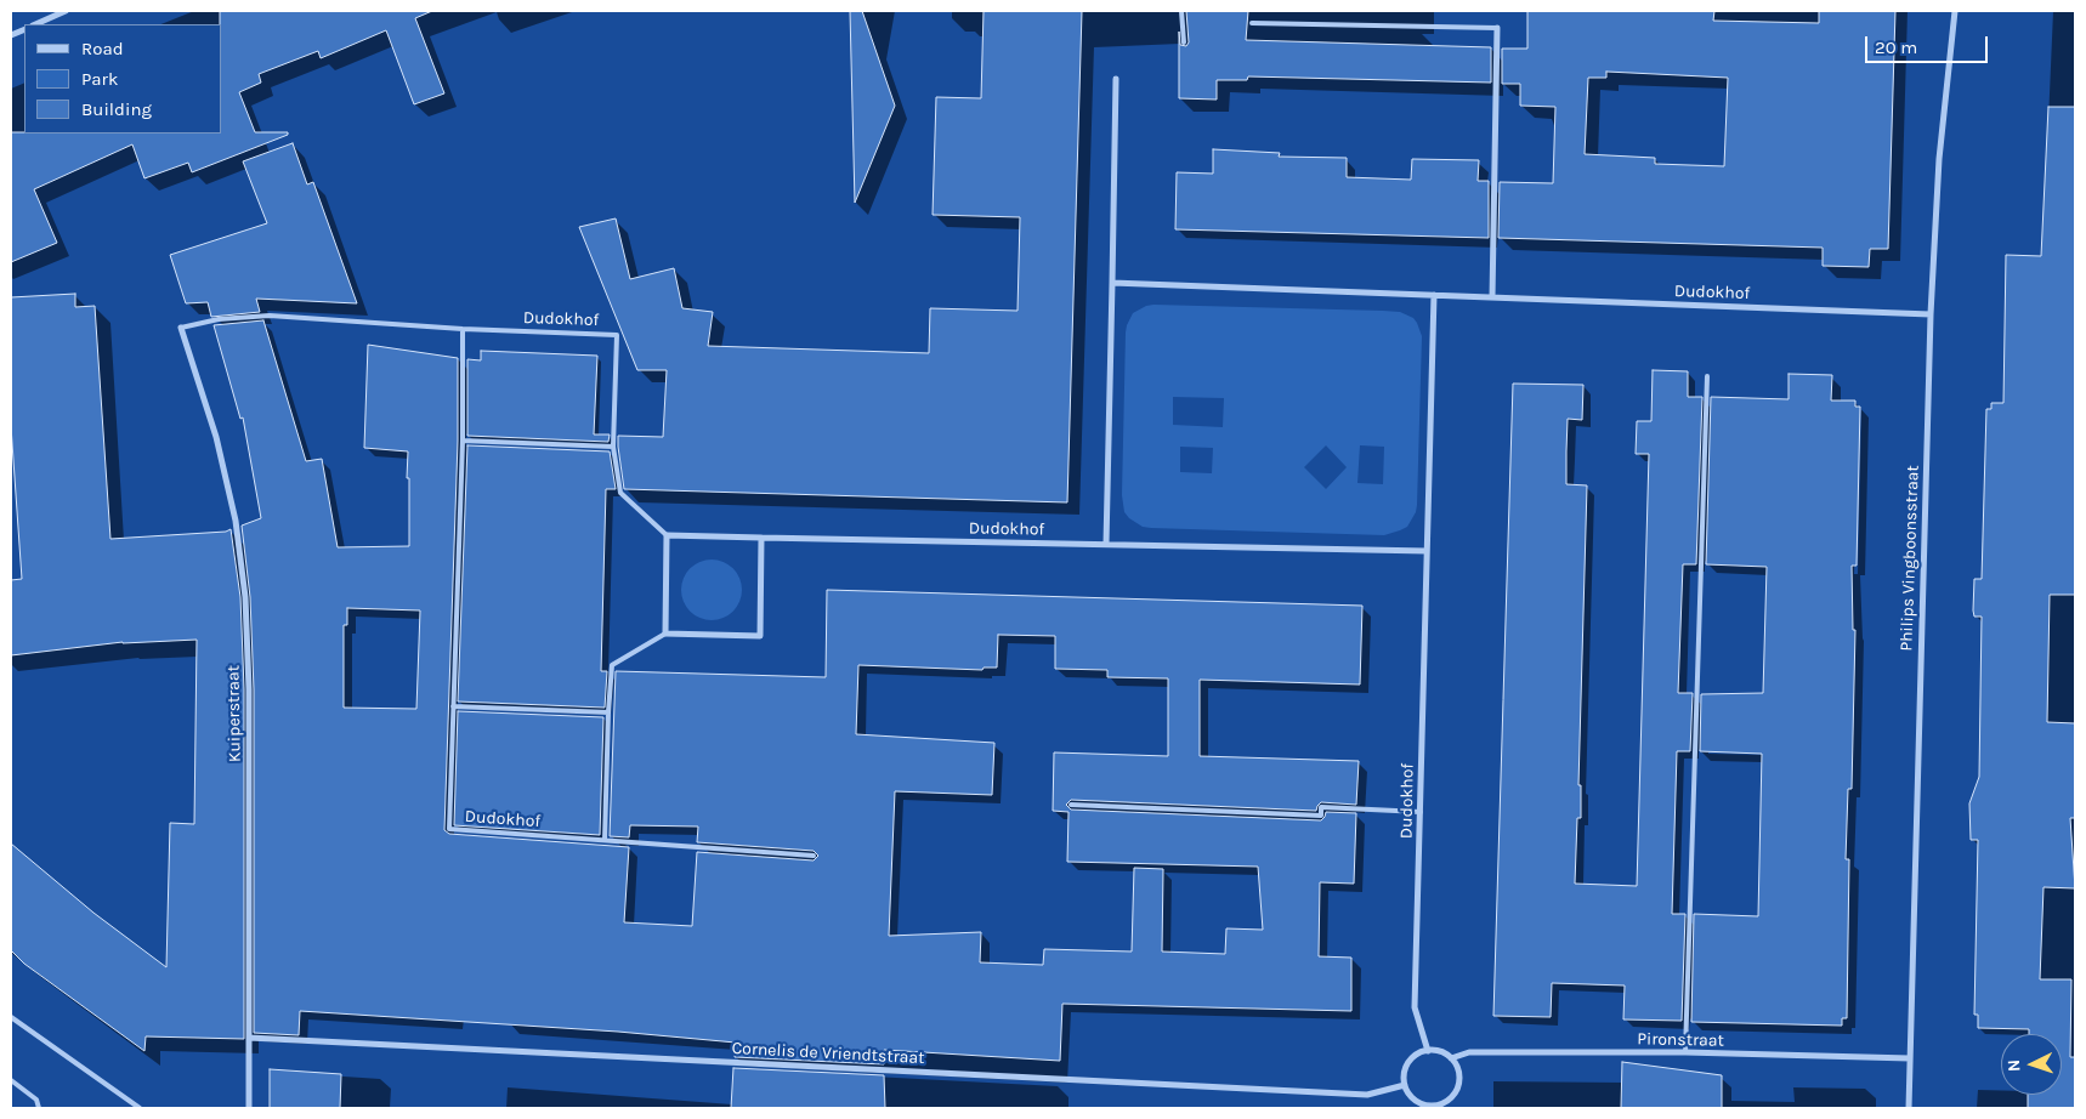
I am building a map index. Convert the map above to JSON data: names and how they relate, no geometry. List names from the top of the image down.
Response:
{
  "streets": {
    "street": [
      "Dudokhof",
      "Philips Vingboonsstraat",
      "Kuiperstraat",
      "Pironstraat",
      "Cornelis de Vriendtstraat"
    ]
  },
  "crossings": [
    ["Dudokhof", "Philips Vingboonsstraat"],
    ["Dudokhof", "Pironstraat"],
    ["Dudokhof", "Cornelis de Vriendtstraat"],
    ["Philips Vingboonsstraat", "Pironstraat"],
    ["Kuiperstraat", "Cornelis de Vriendtstraat"],
    ["Pironstraat", "Cornelis de Vriendtstraat"]
  ],
  "legend": ["Road", "Park", "Building"],
  "scale_bar": "20 m",
  "north": "left"
}
